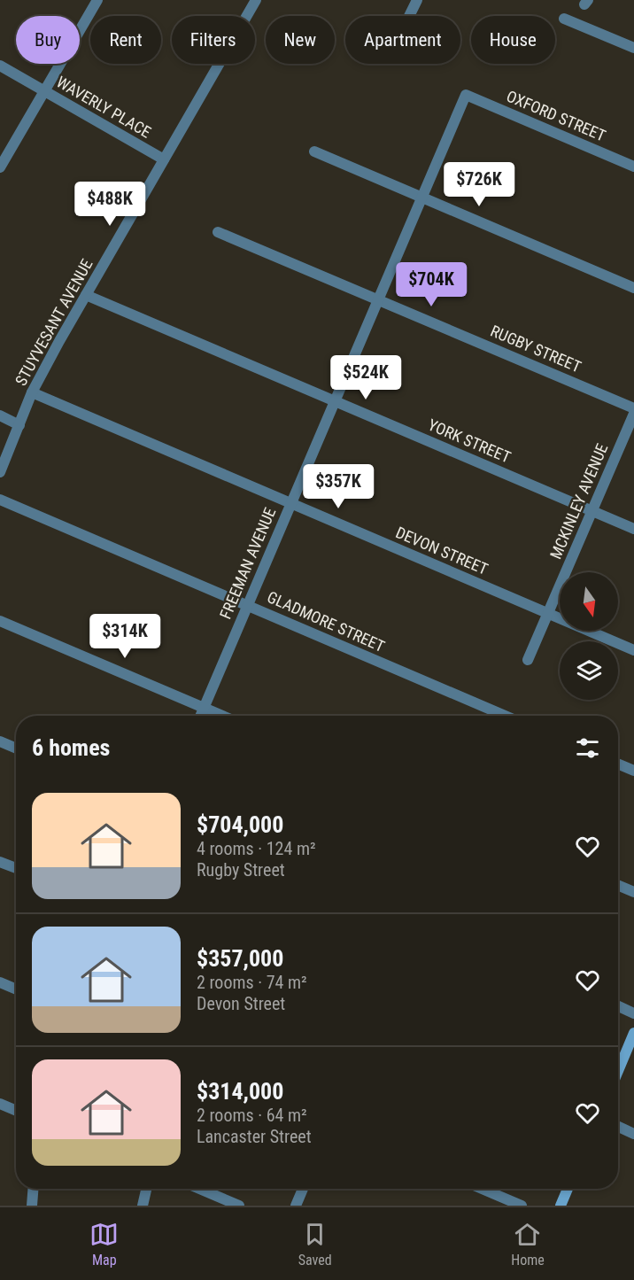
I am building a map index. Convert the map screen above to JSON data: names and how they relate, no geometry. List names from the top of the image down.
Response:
{
  "streets": {
    "street": [
      "WAVERLY PLACE",
      "OXFORD STREET",
      "STUYVESANT AVENUE",
      "RUGBY STREET",
      "YORK STREET",
      "MCKINLEY AVENUE",
      "DEVON STREET",
      "FREEMAN AVENUE",
      "GLADMORE STREET"
    ]
  },
  "crossings": [
    ["WAVERLY PLACE", "STUYVESANT AVENUE"],
    ["OXFORD STREET", "FREEMAN AVENUE"],
    ["STUYVESANT AVENUE", "YORK STREET"],
    ["STUYVESANT AVENUE", "DEVON STREET"],
    ["RUGBY STREET", "FREEMAN AVENUE"],
    ["YORK STREET", "MCKINLEY AVENUE"],
    ["YORK STREET", "FREEMAN AVENUE"],
    ["MCKINLEY AVENUE", "DEVON STREET"],
    ["DEVON STREET", "FREEMAN AVENUE"],
    ["FREEMAN AVENUE", "GLADMORE STREET"]
  ],
  "north": "bottom",
  "page": {
    "chip": [
      "Buy",
      "Rent",
      "Filters",
      "New",
      "Apartment",
      "House"
    ],
    "price": [
      "$726K",
      "$488K",
      "$704K",
      "$524K",
      "$357K",
      "$314K"
    ],
    "heading": "6 homes",
    "list": [
      {
        "name": "$704,000",
        "note": "4 rooms · 124 m² · Rugby Street"
      },
      {
        "name": "$357,000",
        "note": "2 rooms · 74 m² · Devon Street"
      },
      {
        "name": "$314,000",
        "note": "2 rooms · 64 m² · Lancaster Street"
      }
    ],
    "tabs": ["Map", "Saved", "Home"]
  }
}
